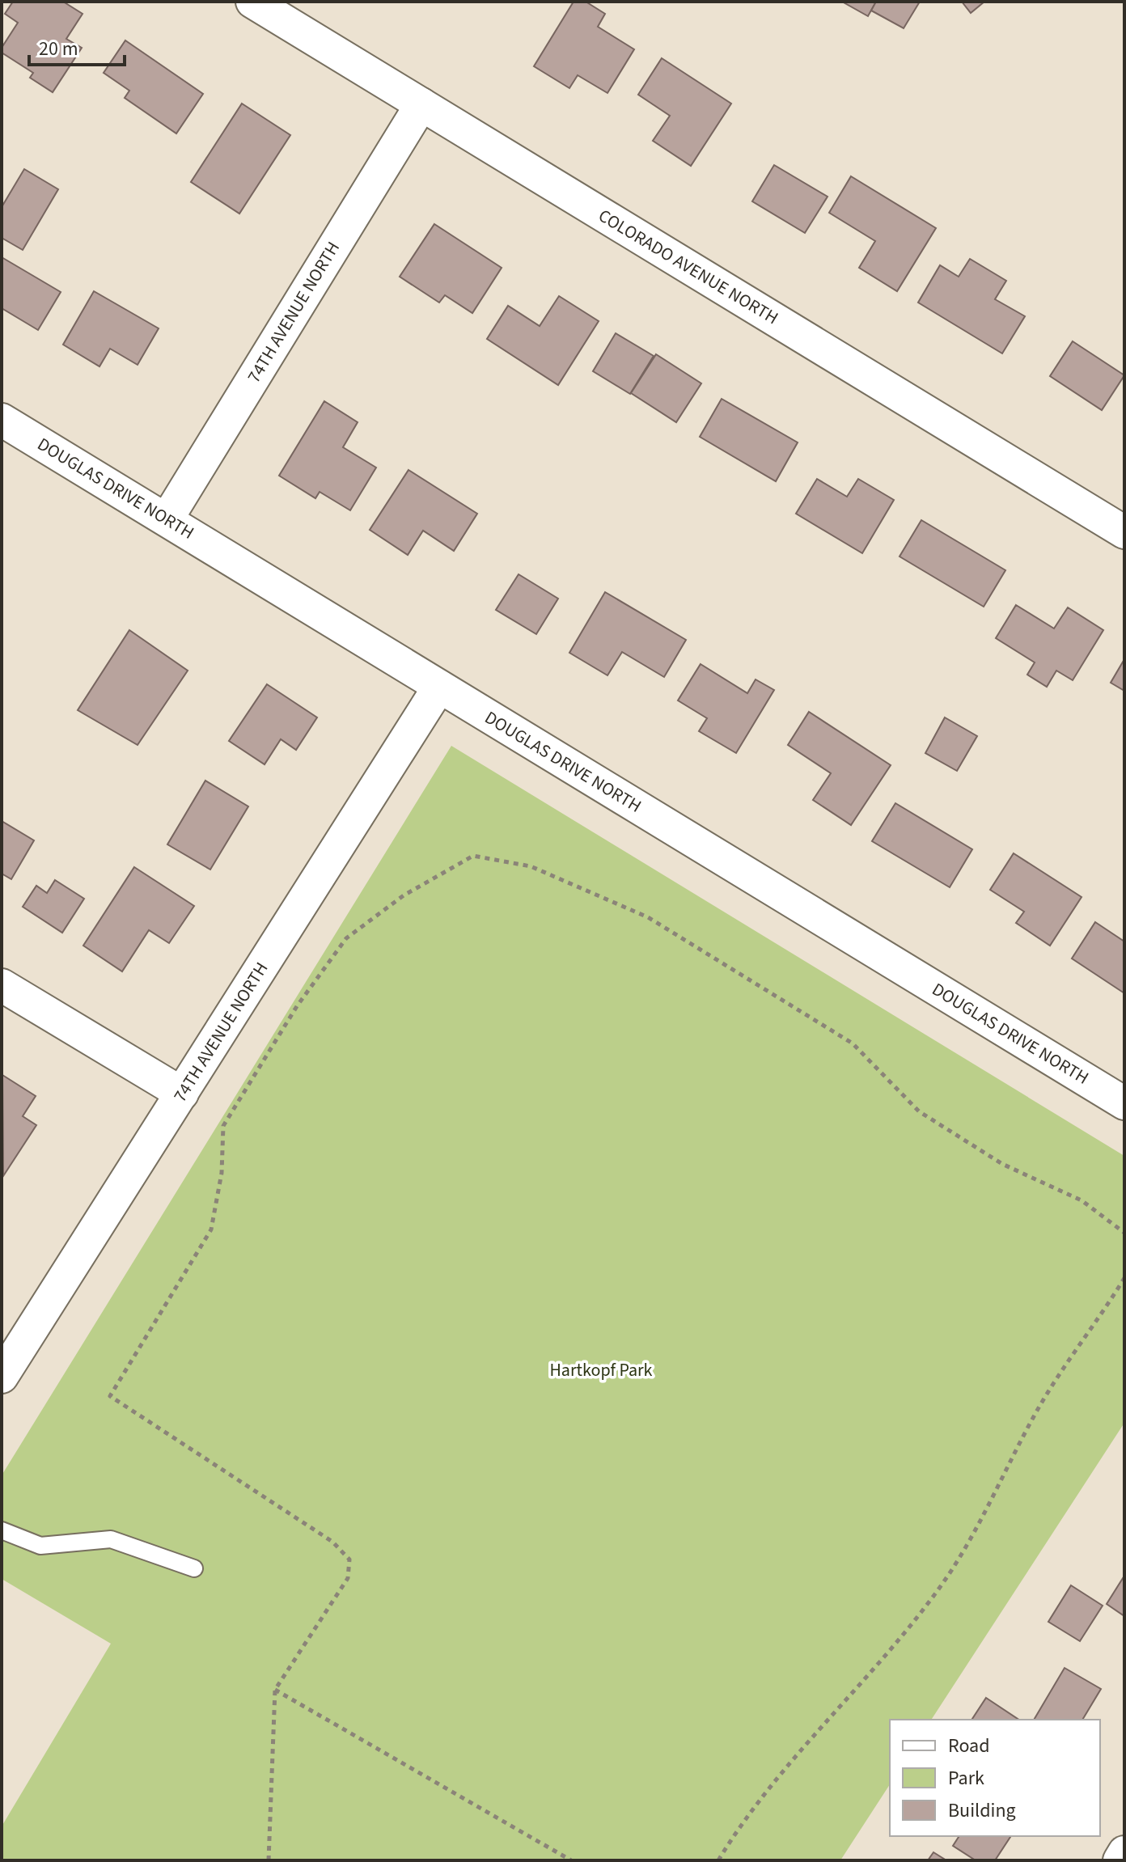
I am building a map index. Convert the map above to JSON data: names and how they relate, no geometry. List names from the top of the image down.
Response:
{
  "streets": {
    "street": ["COLORADO AVENUE NORTH", "74TH AVENUE NORTH", "DOUGLAS DRIVE NORTH"]
  },
  "crossings": [
    ["COLORADO AVENUE NORTH", "74TH AVENUE NORTH"],
    ["74TH AVENUE NORTH", "DOUGLAS DRIVE NORTH"]
  ],
  "parks": ["Hartkopf Park"],
  "legend": ["Road", "Park", "Building"],
  "scale_bar": "20 m"
}
